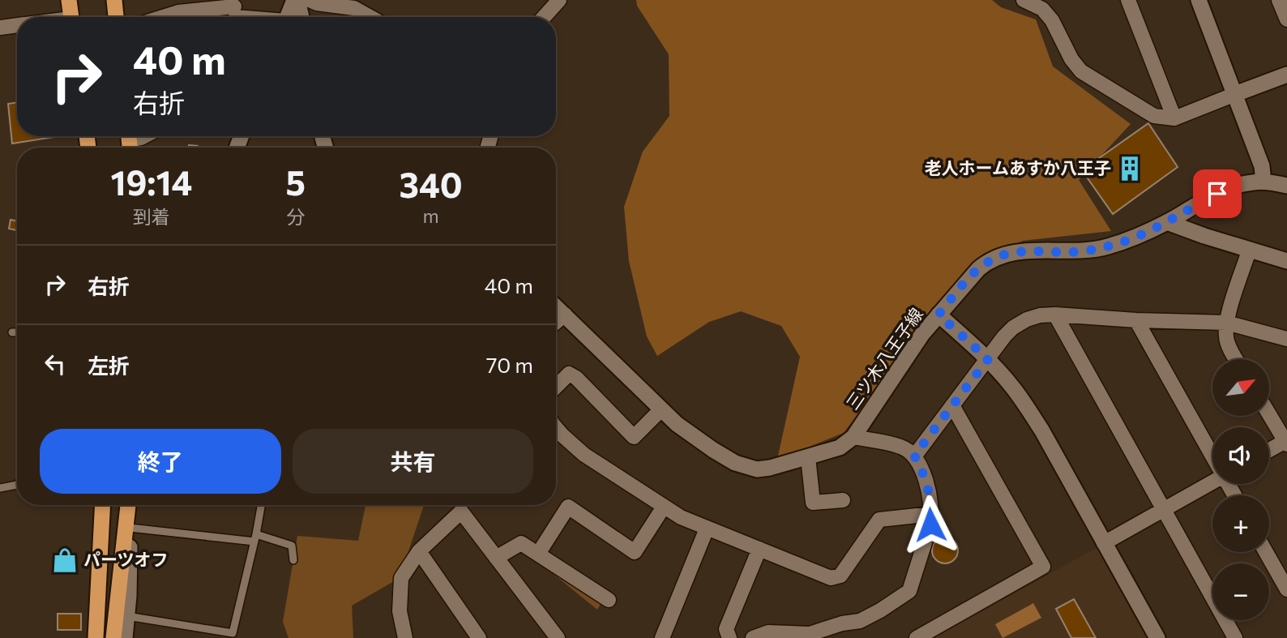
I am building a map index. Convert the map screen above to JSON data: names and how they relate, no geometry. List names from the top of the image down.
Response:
{
  "streets": {
    "main road": ["三ツ木八王子線"]
  },
  "places": {
    "building": ["老人ホームあすか八王子"],
    "shop": ["パーツオフ"]
  },
  "north": "top right",
  "page": {
    "turn": ["40 m", "右折"],
    "eta": [
      "19:14",
      "到着",
      "5",
      "分",
      "340",
      "m"
    ],
    "list": [
      {
        "name": "右折",
        "value": "40 m"
      },
      {
        "name": "左折",
        "value": "70 m"
      }
    ],
    "map_buttons": ["+", "−"],
    "buttons": ["終了", "共有"]
  }
}
